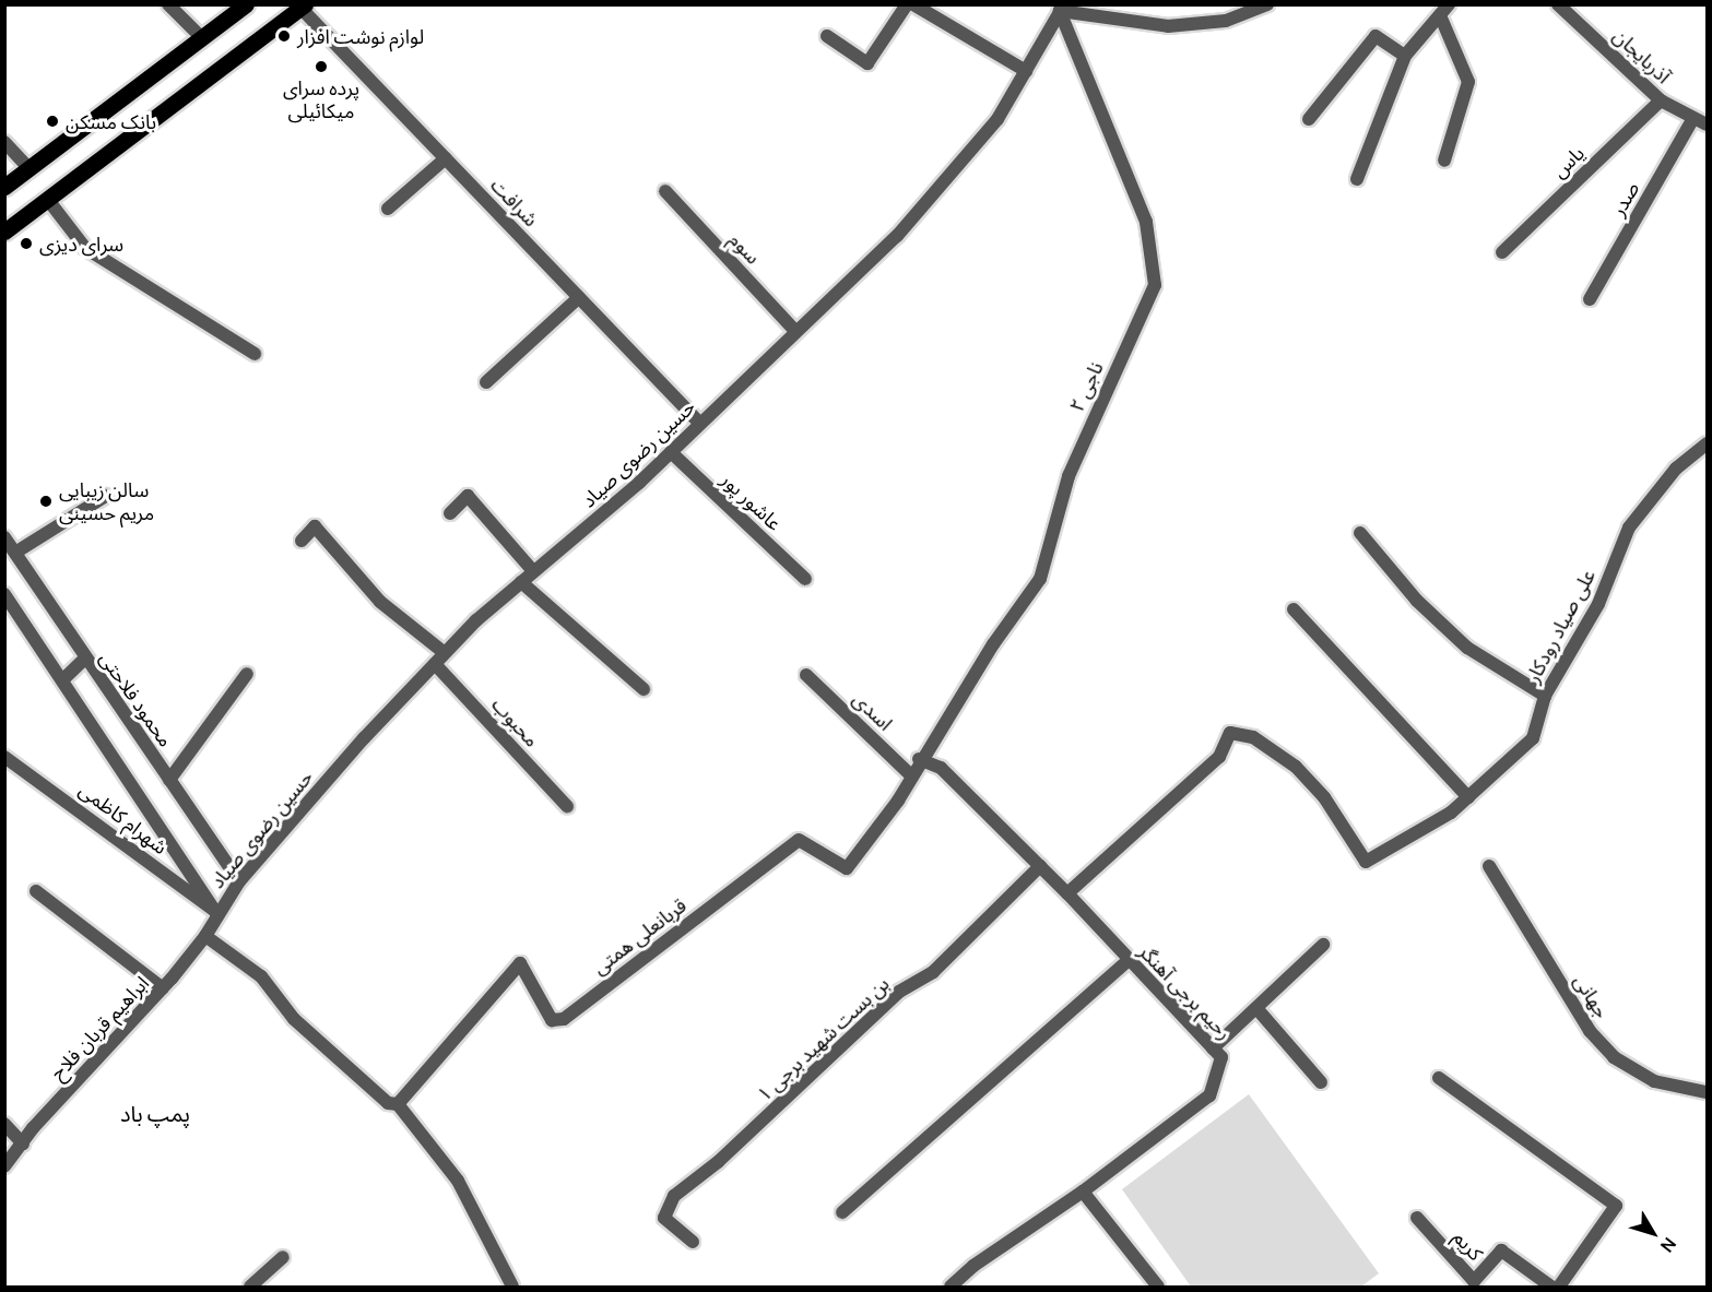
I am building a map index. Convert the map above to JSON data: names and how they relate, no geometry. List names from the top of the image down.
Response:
{
  "streets": {
    "street": [
      "آذربایجان",
      "یاس",
      "صدر",
      "شرافت",
      "سوم",
      "ناجی ۲",
      "حسین رضوی صیاد",
      "عاشور پور",
      "علی صیاد رودکار",
      "محمود فلاحتی",
      "اسدی",
      "محبوب",
      "شهرام کاظمی",
      "قربانعلی همتی",
      "رحیم برجی آهنگر",
      "جهانی",
      "ابراهیم قربان فلاح",
      "بن بست شهید برجی ۱",
      "کریم"
    ]
  },
  "crossings": [
    ["آذربایجان", "یاس"],
    ["آذربایجان", "صدر"],
    ["شرافت", "حسین رضوی صیاد"],
    ["سوم", "حسین رضوی صیاد"],
    ["ناجی ۲", "حسین رضوی صیاد"],
    ["ناجی ۲", "قربانعلی همتی"],
    ["ناجی ۲", "رحیم برجی آهنگر"],
    ["حسین رضوی صیاد", "عاشور پور"],
    ["حسین رضوی صیاد", "محمود فلاحتی"],
    ["حسین رضوی صیاد", "محبوب"],
    ["حسین رضوی صیاد", "شهرام کاظمی"],
    ["حسین رضوی صیاد", "ابراهیم قربان فلاح"],
    ["علی صیاد رودکار", "رحیم برجی آهنگر"],
    ["اسدی", "قربانعلی همتی"],
    ["شهرام کاظمی", "ابراهیم قربان فلاح"],
    ["قربانعلی همتی", "رحیم برجی آهنگر"],
    ["رحیم برجی آهنگر", "بن بست شهید برجی ۱"]
  ],
  "districts": ["پمپ باد"],
  "places": [
    "لوازم نوشت افزار",
    "پرده سرای میکائیلی",
    "بانک مسکن",
    "سرای دیزی",
    "سالن زیبایی مریم حسینی"
  ],
  "north": "bottom right"
}
